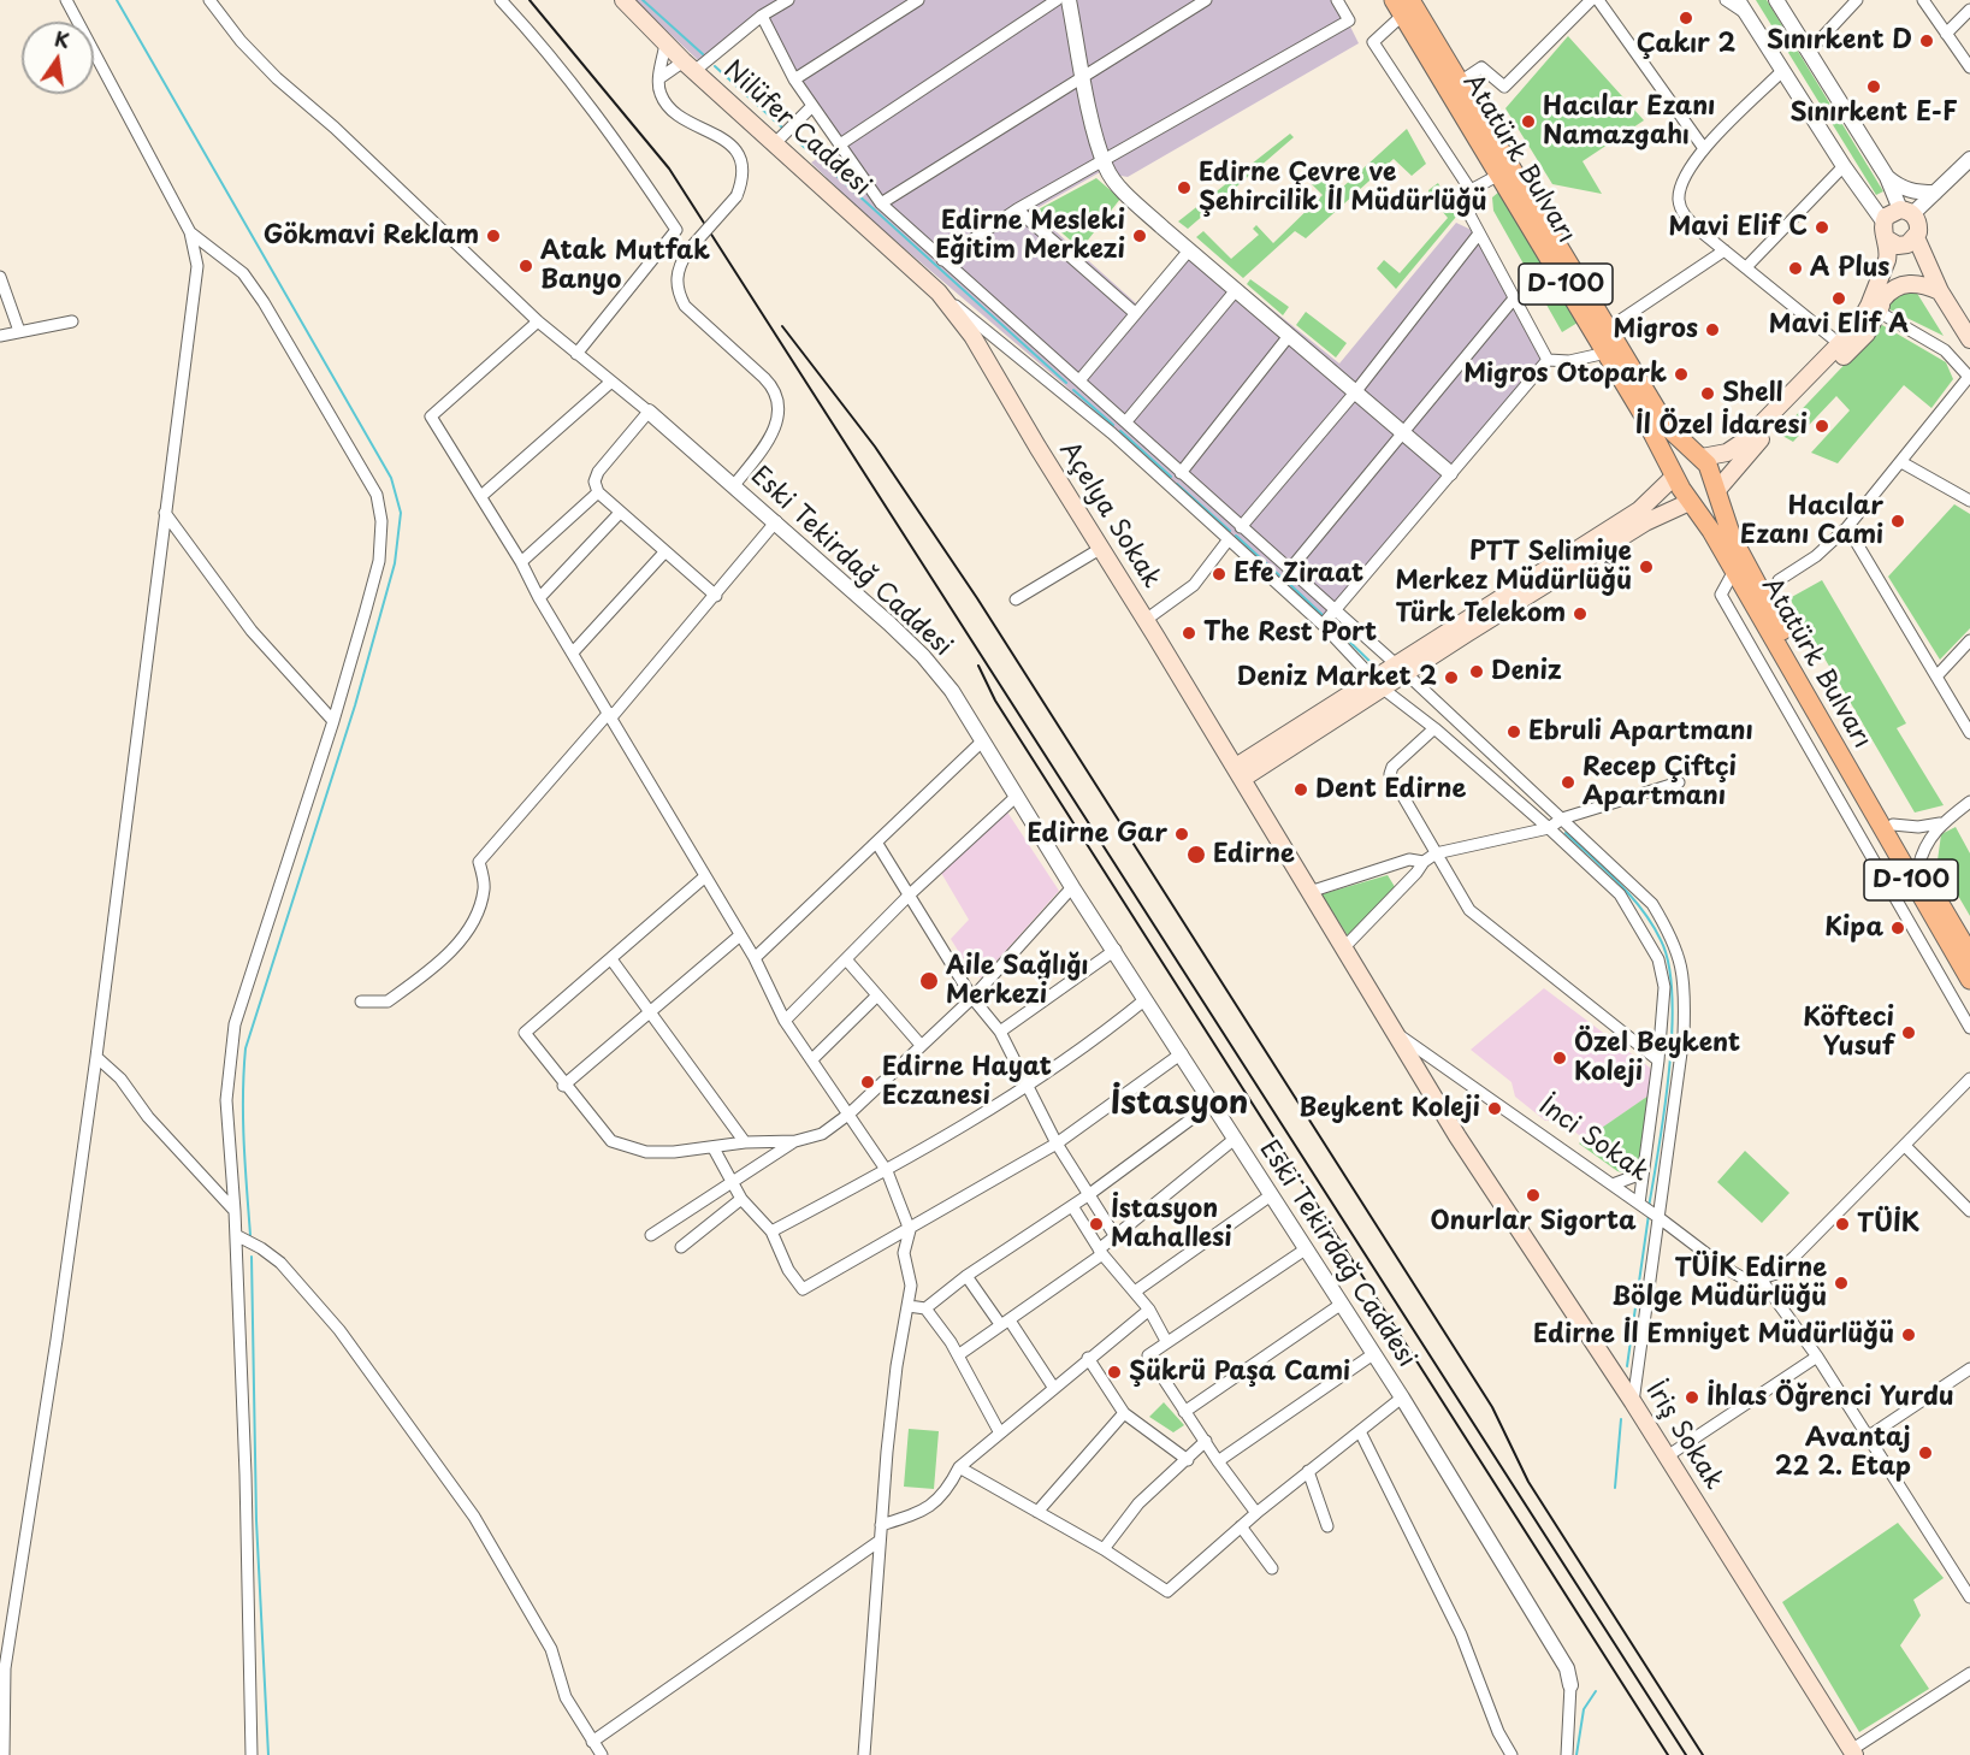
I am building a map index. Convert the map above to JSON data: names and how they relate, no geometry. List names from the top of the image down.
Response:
{
  "streets": {
    "main road": [
      "Nilüfer Caddesi",
      "Atatürk Bulvarı",
      "D-100",
      "Açelya Sokak",
      "İnci Sokak",
      "İriş Sokak"
    ],
    "street": ["Eski Tekirdağ Caddesi"]
  },
  "crossings": [
    ["Nilüfer Caddesi", "Açelya Sokak"],
    ["Açelya Sokak", "İnci Sokak"],
    ["İnci Sokak", "İriş Sokak"]
  ],
  "districts": ["İstasyon"],
  "places": [
    "Çakır 2",
    "Sınırkent D",
    "Sınırkent E-F",
    "Hacılar Ezanı Namazgahı",
    "Edirne Çevre ve Şehircilik İl Müdürlüğü",
    "Mavi Elif C",
    "Gökmavi Reklam",
    "Edirne Mesleki Eğitim Merkezi",
    "Atak Mutfak Banyo",
    "A Plus",
    "Mavi Elif A",
    "Migros",
    "Migros Otopark",
    "Shell",
    "İl Özel İdaresi",
    "Hacılar Ezanı Cami",
    "PTT Selimiye Merkez Müdürlüğü",
    "Efe Ziraat",
    "Türk Telekom",
    "The Rest Port",
    "Deniz",
    "Deniz Market 2",
    "Ebruli Apartmanı",
    "Recep Çiftçi Apartmanı",
    "Dent Edirne",
    "Edirne Gar",
    "Edirne",
    "Kipa",
    "Aile Sağlığı Merkezi",
    "Köfteci Yusuf",
    "Özel Beykent Koleji",
    "Edirne Hayat Eczanesi",
    "Beykent Koleji",
    "Onurlar Sigorta",
    "İstasyon Mahallesi",
    "TÜİK",
    "TÜİK Edirne Bölge Müdürlüğü",
    "Edirne İl Emniyet Müdürlüğü",
    "Şükrü Paşa Cami",
    "İhlas Öğrenci Yurdu",
    "Avantaj 22 2. Etap"
  ],
  "north": "top"
}
